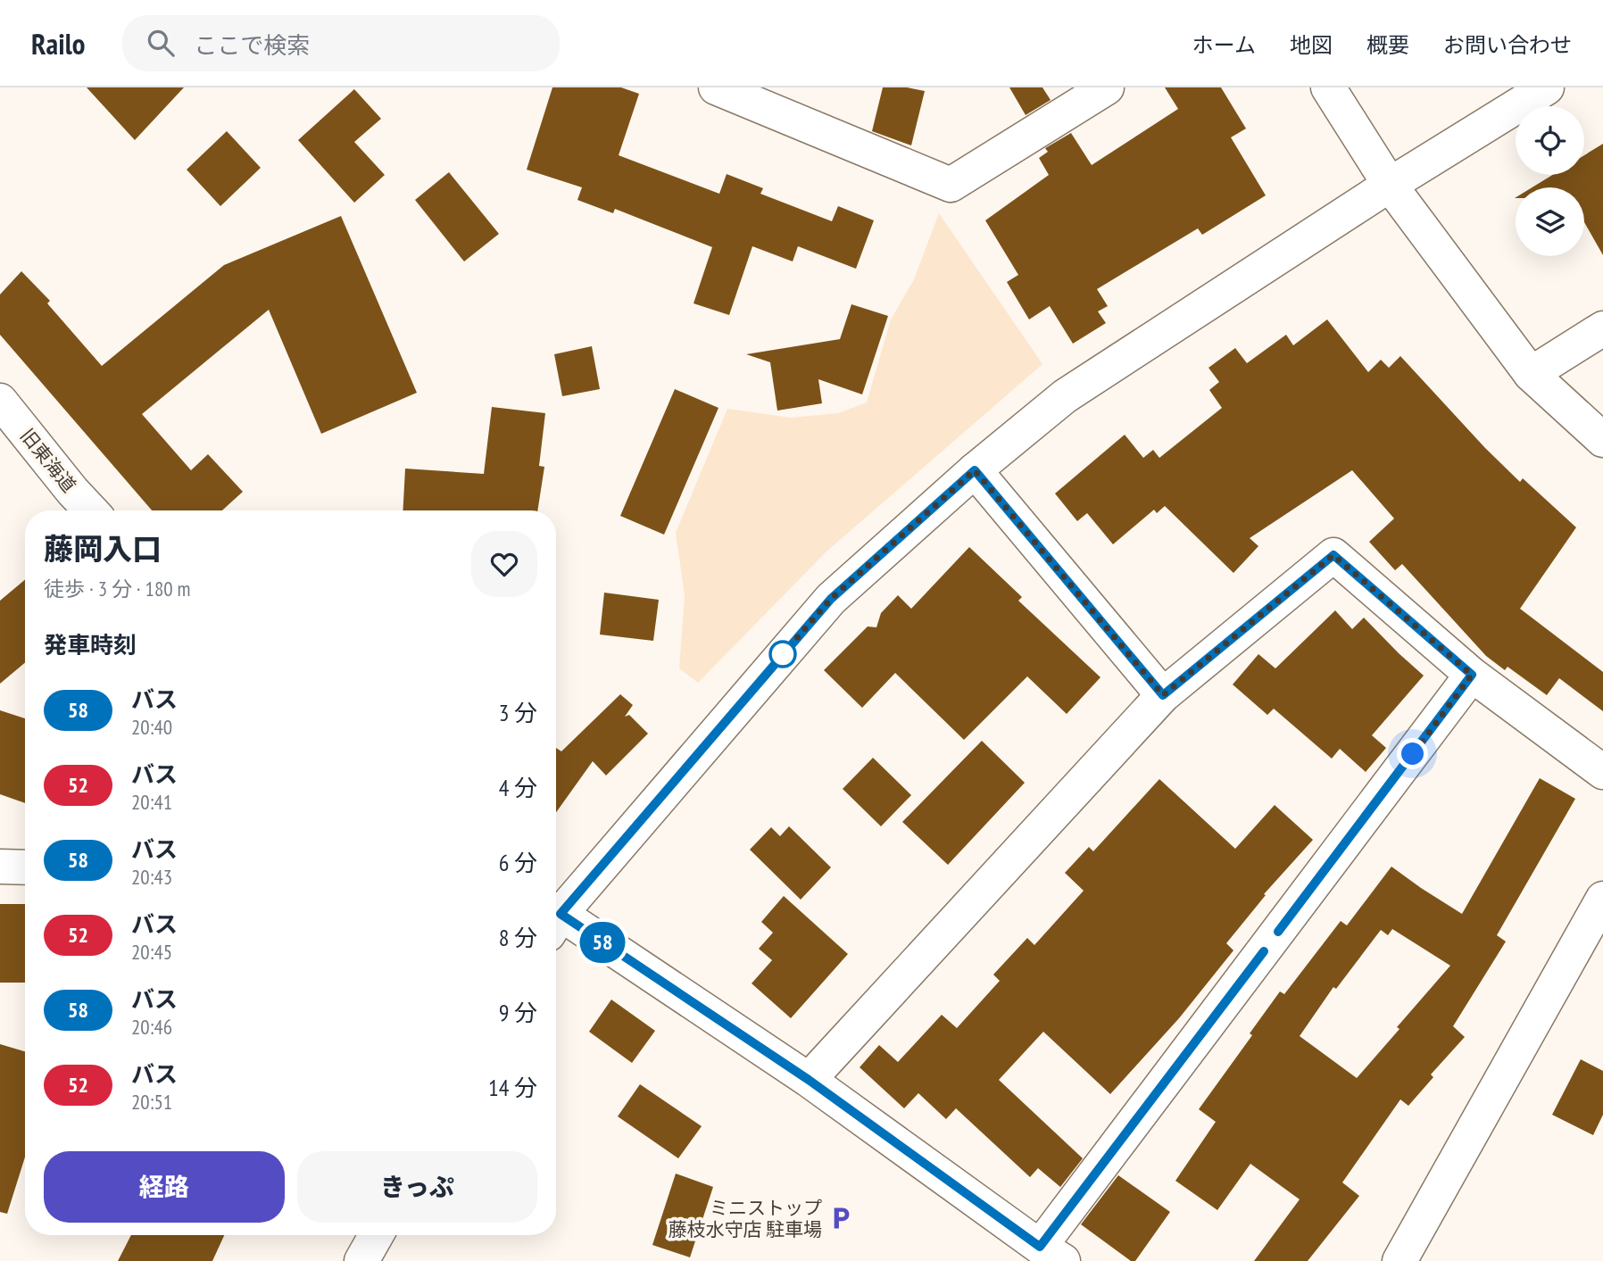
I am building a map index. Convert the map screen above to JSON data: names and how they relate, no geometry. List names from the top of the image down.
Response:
{
  "streets": {
    "street": ["旧東海道"]
  },
  "places": {
    "parking": ["ミニストップ 藤枝水守店 駐車場"]
  },
  "lines": ["bus line 58"],
  "page": {
    "header": "Railo",
    "search": "ここで検索",
    "nav": [
      "ホーム",
      "地図",
      "概要",
      "お問い合わせ"
    ],
    "on_map": "58",
    "heading": [
      ["藤岡入口", "徒歩 · 3 分 · 180 m"],
      "発車時刻"
    ],
    "list": [
      {
        "mark": "58",
        "name": "バス",
        "note": "20:40",
        "value": "3 分"
      },
      {
        "mark": "52",
        "name": "バス",
        "note": "20:41",
        "value": "4 分"
      },
      {
        "mark": "58",
        "name": "バス",
        "note": "20:43",
        "value": "6 分"
      },
      {
        "mark": "52",
        "name": "バス",
        "note": "20:45",
        "value": "8 分"
      },
      {
        "mark": "58",
        "name": "バス",
        "note": "20:46",
        "value": "9 分"
      },
      {
        "mark": "52",
        "name": "バス",
        "note": "20:51",
        "value": "14 分"
      }
    ],
    "buttons": ["経路", "きっぷ"]
  }
}
